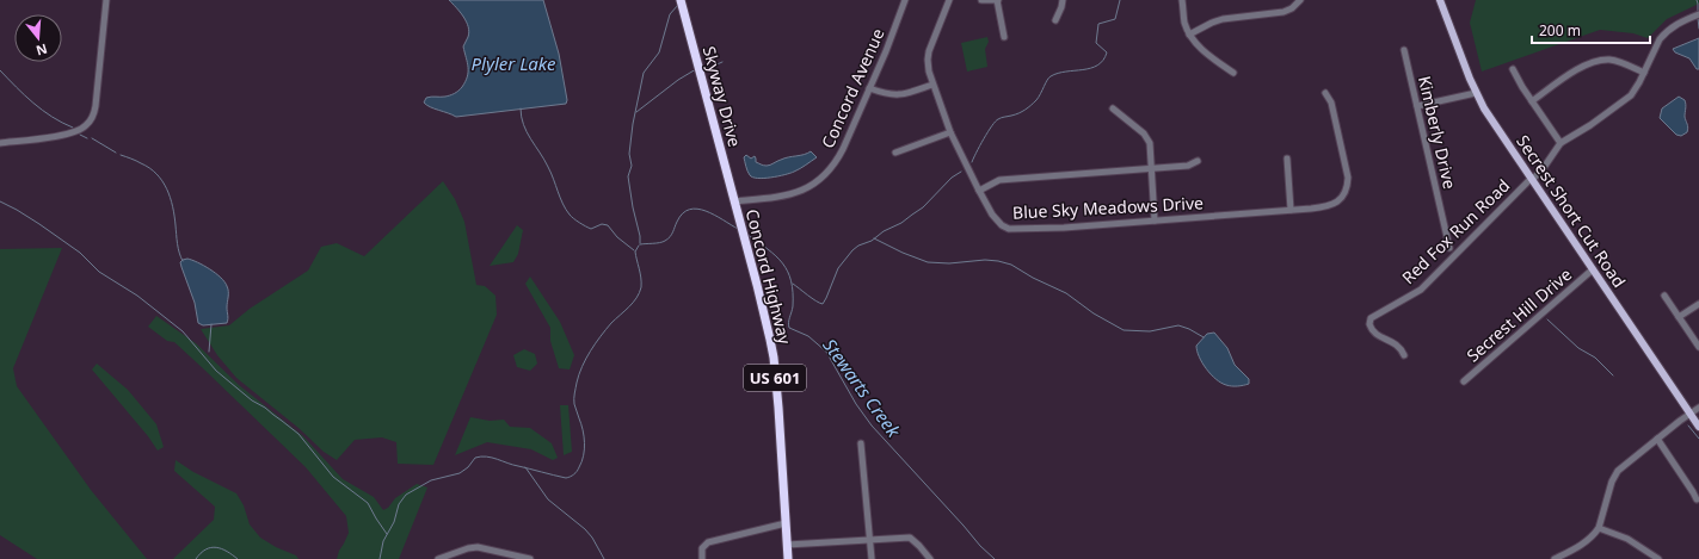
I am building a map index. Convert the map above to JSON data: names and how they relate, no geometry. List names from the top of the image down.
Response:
{
  "streets": {
    "highway": ["Skyway Drive", "Concord Highway", "US 601"],
    "main road": ["Secrest Short Cut Road"],
    "street": [
      "Concord Avenue",
      "Kimberly Drive",
      "Blue Sky Meadows Drive",
      "Red Fox Run Road",
      "Secrest Hill Drive"
    ]
  },
  "crossings": [
    ["Concord Avenue", "Skyway Drive"],
    ["Concord Avenue", "Concord Highway"],
    ["Skyway Drive", "Concord Highway"],
    ["Secrest Short Cut Road", "Red Fox Run Road"],
    ["Secrest Short Cut Road", "Secrest Hill Drive"]
  ],
  "water": ["Plyler Lake", "Stewarts Creek"],
  "scale_bar": "200 m",
  "north": "bottom"
}
